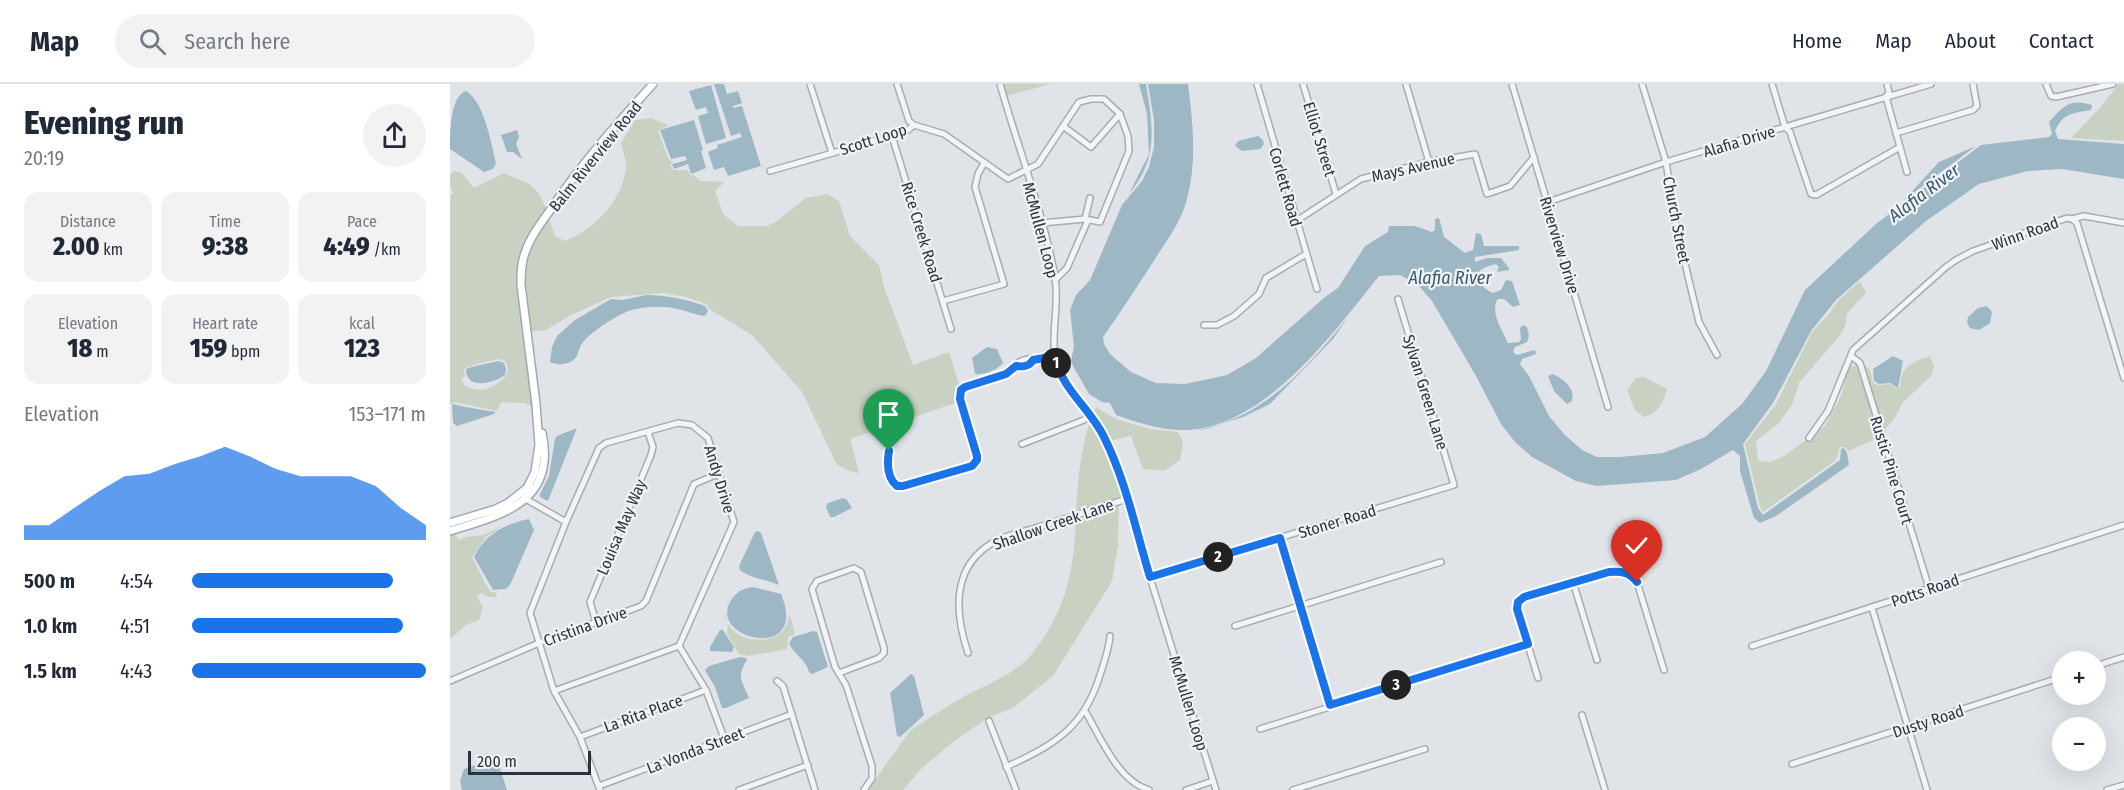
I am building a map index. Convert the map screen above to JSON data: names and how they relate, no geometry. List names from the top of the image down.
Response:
{
  "streets": {
    "main road": ["Balm Riverview Road"],
    "street": [
      "Scott Loop",
      "Elliot Street",
      "Alafia Drive",
      "Mays Avenue",
      "Corlett Road",
      "Church Street",
      "McMullen Loop",
      "Rice Creek Road",
      "Winn Road",
      "Riverview Drive",
      "Sylvan Green Lane",
      "Rustic Pine Court",
      "Andy Drive",
      "Stoner Road",
      "Shallow Creek Lane",
      "Louisa May Way",
      "Potts Road",
      "Cristina Drive",
      "La Rita Place",
      "Dusty Road",
      "La Vonda Street"
    ]
  },
  "crossings": [
    ["Scott Loop", "McMullen Loop"],
    ["Scott Loop", "Rice Creek Road"],
    ["Elliot Street", "Mays Avenue"],
    ["Alafia Drive", "Church Street"],
    ["Alafia Drive", "Riverview Drive"],
    ["Mays Avenue", "Corlett Road"],
    ["Mays Avenue", "Riverview Drive"],
    ["McMullen Loop", "Stoner Road"],
    ["McMullen Loop", "Shallow Creek Lane"],
    ["Winn Road", "Rustic Pine Court"],
    ["Sylvan Green Lane", "Stoner Road"],
    ["Rustic Pine Court", "Potts Road"],
    ["Andy Drive", "Louisa May Way"],
    ["Andy Drive", "Cristina Drive"],
    ["Andy Drive", "La Rita Place"],
    ["Andy Drive", "La Vonda Street"],
    ["Louisa May Way", "Cristina Drive"],
    ["Potts Road", "Dusty Road"]
  ],
  "water": ["Alafia River"],
  "scale_bar": "200 m",
  "page": {
    "header": "Map",
    "search": "Search here",
    "nav": [
      "Home",
      "Map",
      "About",
      "Contact"
    ],
    "heading": ["Evening run", "20:19"],
    "stats": [
      ["Distance", "2.00 km"],
      ["Time", "9:38"],
      ["Pace", "4:49 /km"],
      ["Elevation", "18 m"],
      ["Heart rate", "159 bpm"],
      ["kcal", "123"]
    ],
    "pins": ["1", "2", "3"],
    "chart": ["Elevation", "153–171 m"],
    "list": [
      {
        "name": "500 m",
        "note": "4:54"
      },
      {
        "name": "1.0 km",
        "note": "4:51"
      },
      {
        "name": "1.5 km",
        "note": "4:43"
      }
    ],
    "map_buttons": ["+", "−"],
    "scale": "200 m"
  }
}
